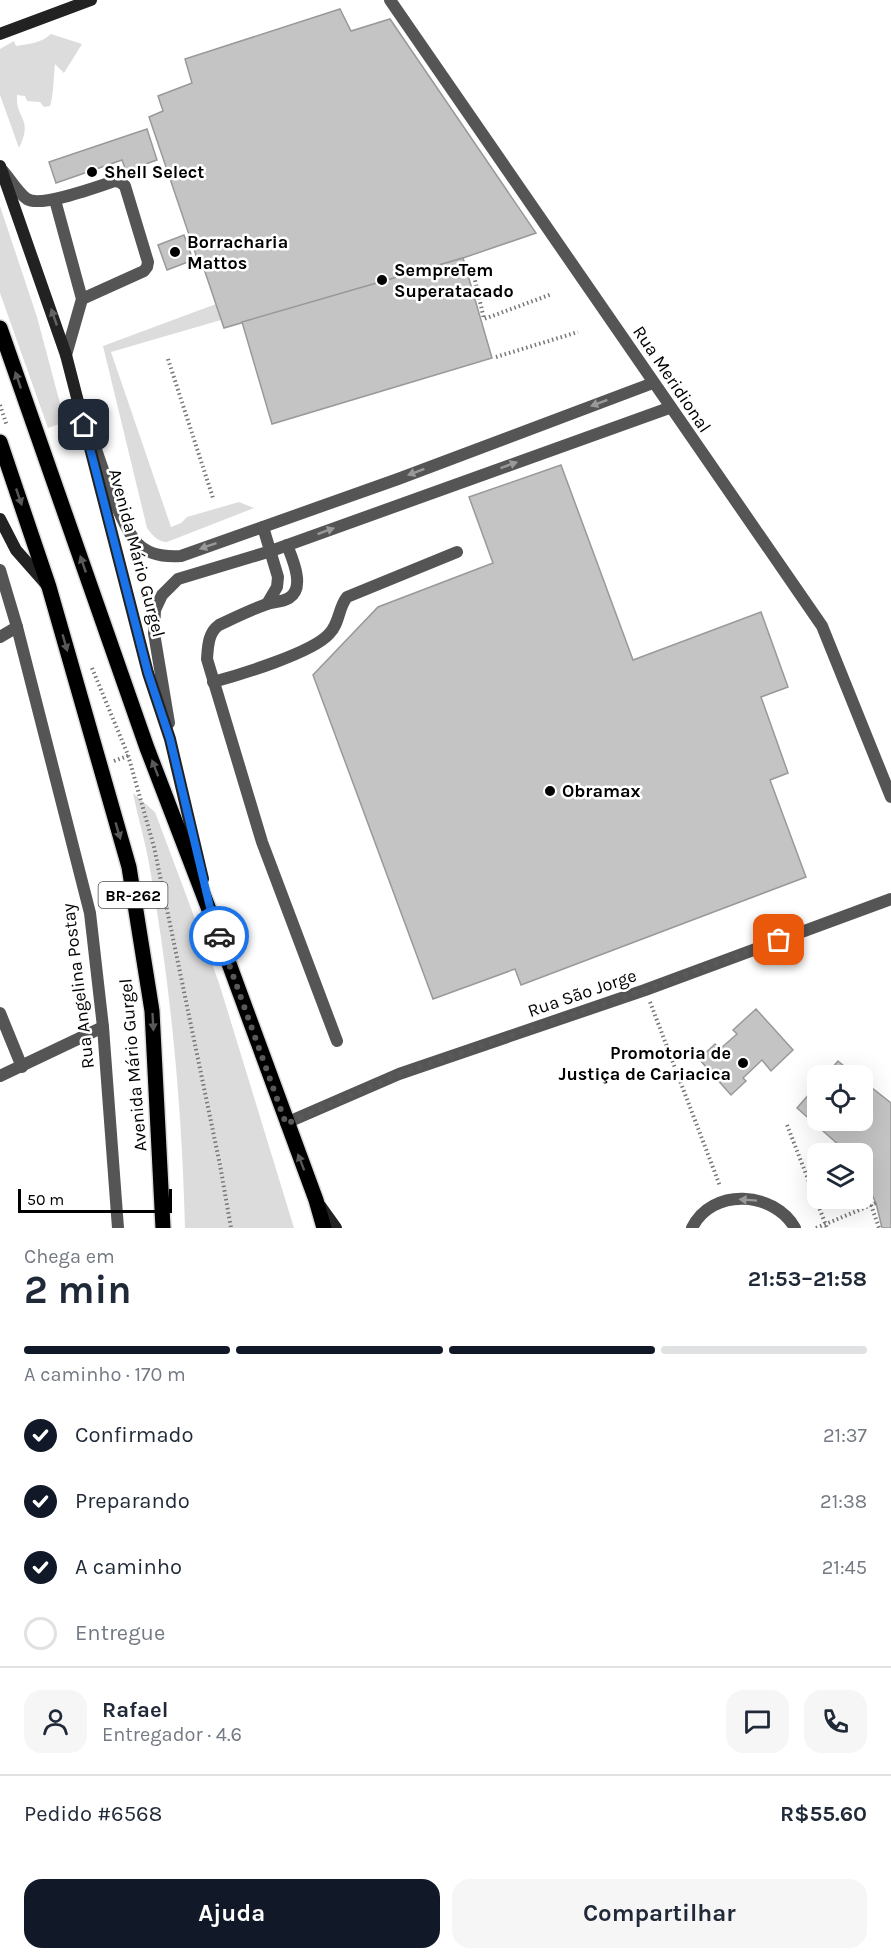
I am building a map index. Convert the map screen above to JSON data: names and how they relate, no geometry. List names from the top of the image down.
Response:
{
  "streets": {
    "main road": ["Avenida Mário Gurgel", "BR-262"],
    "street": ["Rua Meridional", "Rua Angelina Postay", "Rua São Jorge"]
  },
  "crossings": [
    ["Avenida Mário Gurgel", "Rua São Jorge"]
  ],
  "places": [
    "Shell Select",
    "Borracharia Mattos",
    "SempreTem Superatacado",
    "Obramax",
    "Promotoria de Justiça de Cariacica"
  ],
  "scale_bar": "50 m",
  "page": {
    "scale": "50 m",
    "heading": ["2 min", "Chega em", "21:53–21:58"],
    "panel": [
      "Rafael",
      "Entregador · 4.6",
      "Pedido #6568",
      "R$55.60"
    ],
    "bar": "A caminho · 170 m",
    "list": [
      ["Confirmado", "21:37"],
      ["Preparando", "21:38"],
      ["A caminho", "21:45"],
      "Entregue"
    ],
    "buttons": ["Ajuda", "Compartilhar"]
  }
}
